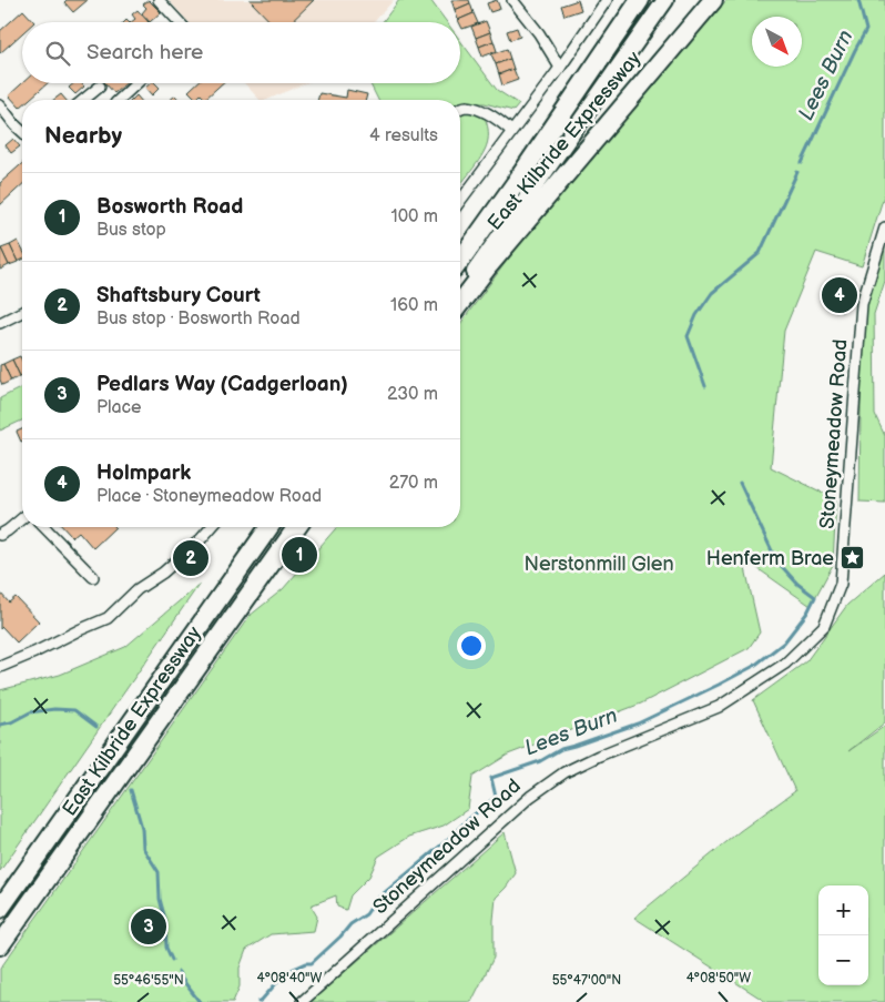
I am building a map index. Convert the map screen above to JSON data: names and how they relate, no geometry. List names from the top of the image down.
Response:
{
  "streets": {
    "highway": ["East Kilbride Expressway"],
    "street": ["Stoneymeadow Road"]
  },
  "water": ["Lees Burn"],
  "parks": ["Nerstonmill Glen"],
  "places": {
    "place": ["Henferm Brae"]
  },
  "north": "bottom right",
  "page": {
    "search": "Search here",
    "heading": ["Nearby", "4 results"],
    "list": [
      {
        "mark": "1",
        "name": "Bosworth Road",
        "note": "Bus stop",
        "value": "100 m"
      },
      {
        "mark": "2",
        "name": "Shaftsbury Court",
        "note": "Bus stop · Bosworth Road",
        "value": "160 m"
      },
      {
        "mark": "3",
        "name": "Pedlars Way (Cadgerloan)",
        "note": "Place",
        "value": "230 m"
      },
      {
        "mark": "4",
        "name": "Holmpark",
        "note": "Place · Stoneymeadow Road",
        "value": "270 m"
      }
    ],
    "pins": [
      "4",
      "1",
      "2",
      "3"
    ],
    "map_buttons": ["+", "−"]
  },
  "coordinates": [
    "4°08'40\"W",
    "4°08'50\"W",
    "55°46'55\"N",
    "55°47'00\"N"
  ]
}
